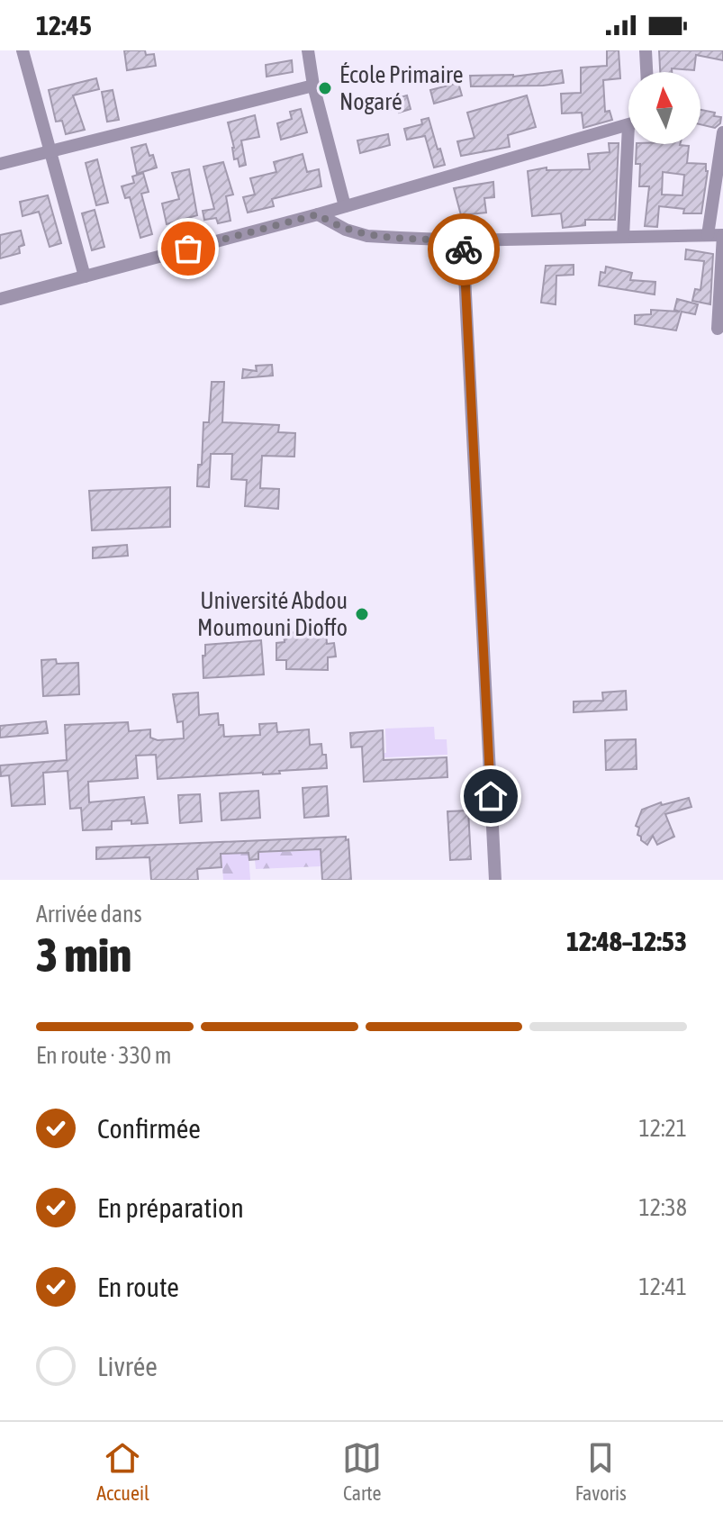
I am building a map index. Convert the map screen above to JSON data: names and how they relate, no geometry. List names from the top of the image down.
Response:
{
  "places": ["École Primaire Nogaré", "Université Abdou Moumouni Dioffo"],
  "north": "top",
  "page": {
    "status": "12:45",
    "heading": ["3 min", "Arrivée dans", "12:48–12:53"],
    "bar": "En route · 330 m",
    "list": [
      ["Confirmée", "12:21"],
      ["En préparation", "12:38"],
      ["En route", "12:41"],
      "Livrée"
    ],
    "tabs": ["Accueil", "Carte", "Favoris"]
  }
}
